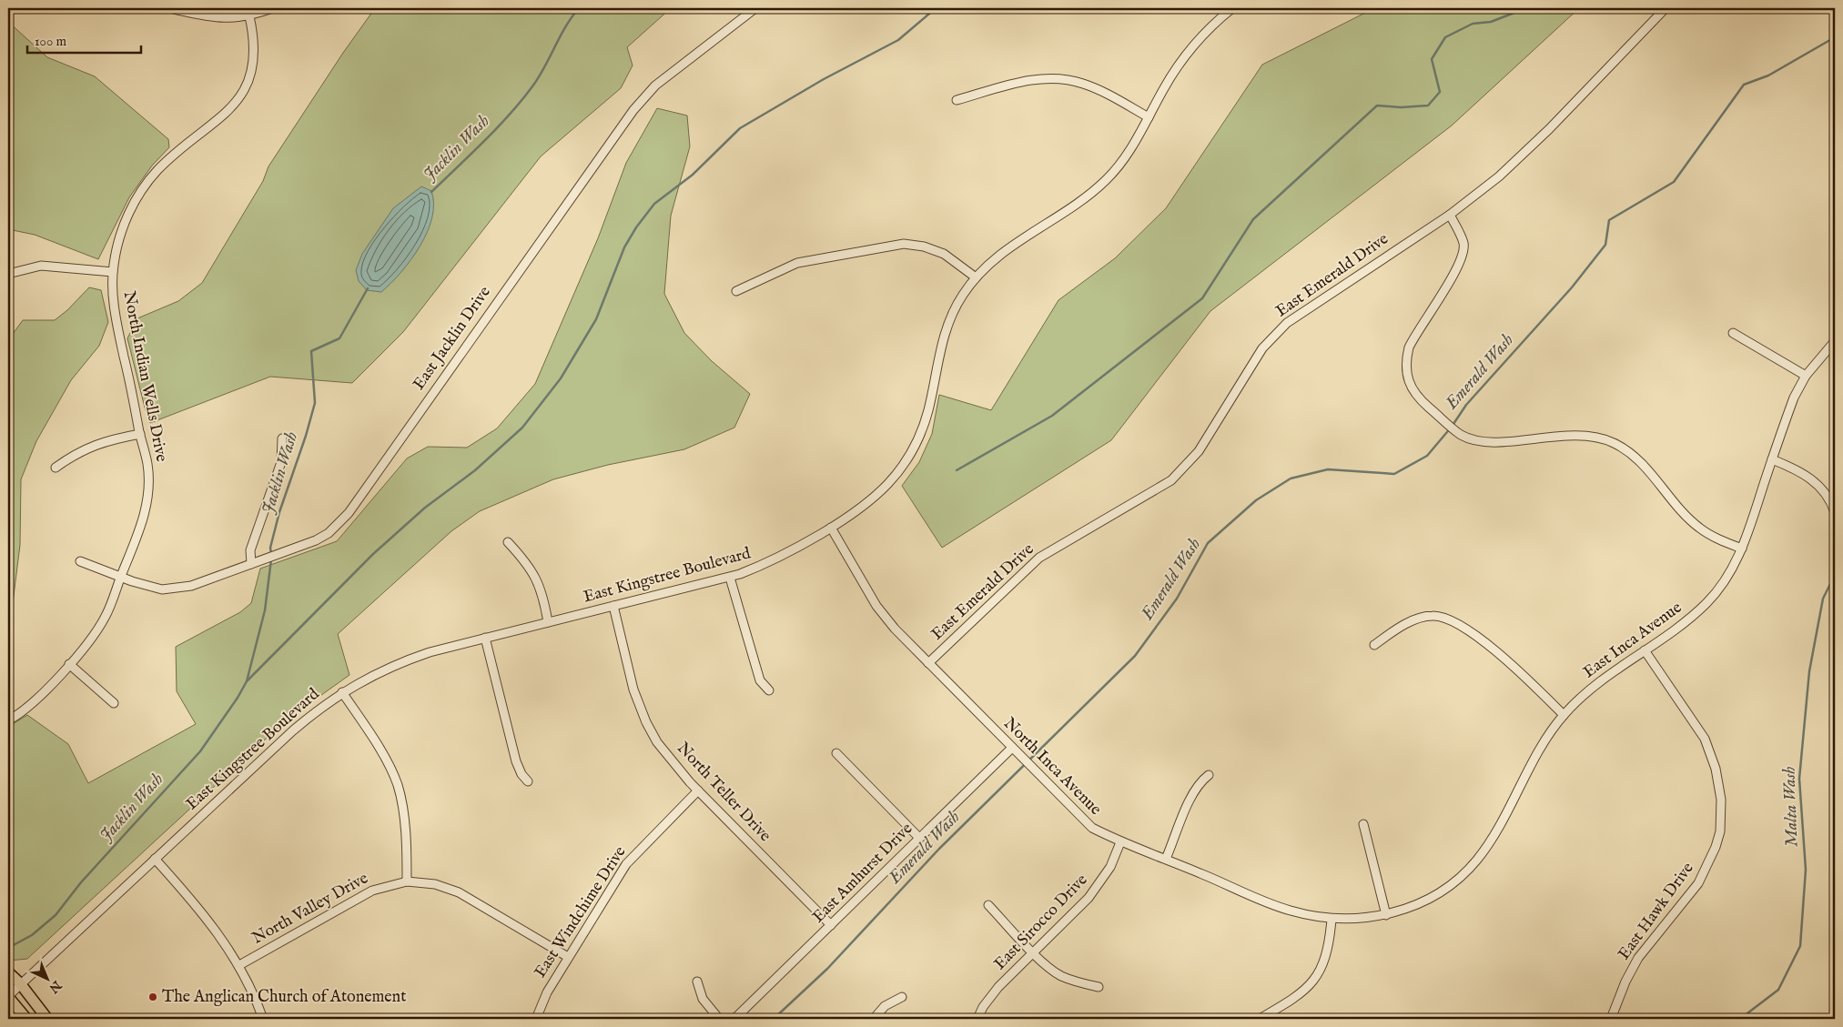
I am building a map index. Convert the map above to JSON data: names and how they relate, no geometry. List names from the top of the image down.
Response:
{
  "streets": {
    "street": [
      "East Emerald Drive",
      "East Jacklin Drive",
      "North Indian Wells Drive",
      "East Kingstree Boulevard",
      "East Inca Avenue",
      "North Inca Avenue",
      "North Teller Drive",
      "East Amhurst Drive",
      "North Valley Drive",
      "East Hawk Drive",
      "East Windchime Drive",
      "East Sirocco Drive"
    ]
  },
  "crossings": [
    ["East Emerald Drive", "North Inca Avenue"],
    ["East Jacklin Drive", "North Indian Wells Drive"],
    ["East Kingstree Boulevard", "North Inca Avenue"],
    ["East Kingstree Boulevard", "North Teller Drive"],
    ["East Inca Avenue", "North Inca Avenue"],
    ["East Inca Avenue", "East Hawk Drive"],
    ["North Inca Avenue", "East Amhurst Drive"],
    ["North Inca Avenue", "East Sirocco Drive"],
    ["North Teller Drive", "East Amhurst Drive"],
    ["North Teller Drive", "East Windchime Drive"],
    ["North Valley Drive", "East Windchime Drive"]
  ],
  "water": ["Jacklin Wash", "Emerald Wash", "Malta Wash"],
  "places": ["The Anglican Church of Atonement"],
  "scale_bar": "100 m",
  "north": "bottom right"
}
